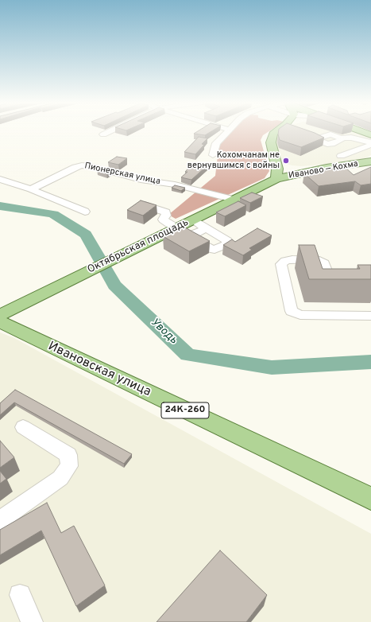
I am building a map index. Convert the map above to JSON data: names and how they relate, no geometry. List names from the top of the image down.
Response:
{
  "streets": {
    "main road": [
      "Иваново — Кохма",
      "Октябрьская площадь",
      "Ивановская улица",
      "24К-260"
    ],
    "street": ["Пионерская улица"]
  },
  "crossings": [
    ["Иваново — Кохма", "Октябрьская площадь"],
    ["Пионерская улица", "Октябрьская площадь"]
  ],
  "water": ["Уводь"],
  "places": ["Кохомчанам не вернувшимся с войны"]
}
